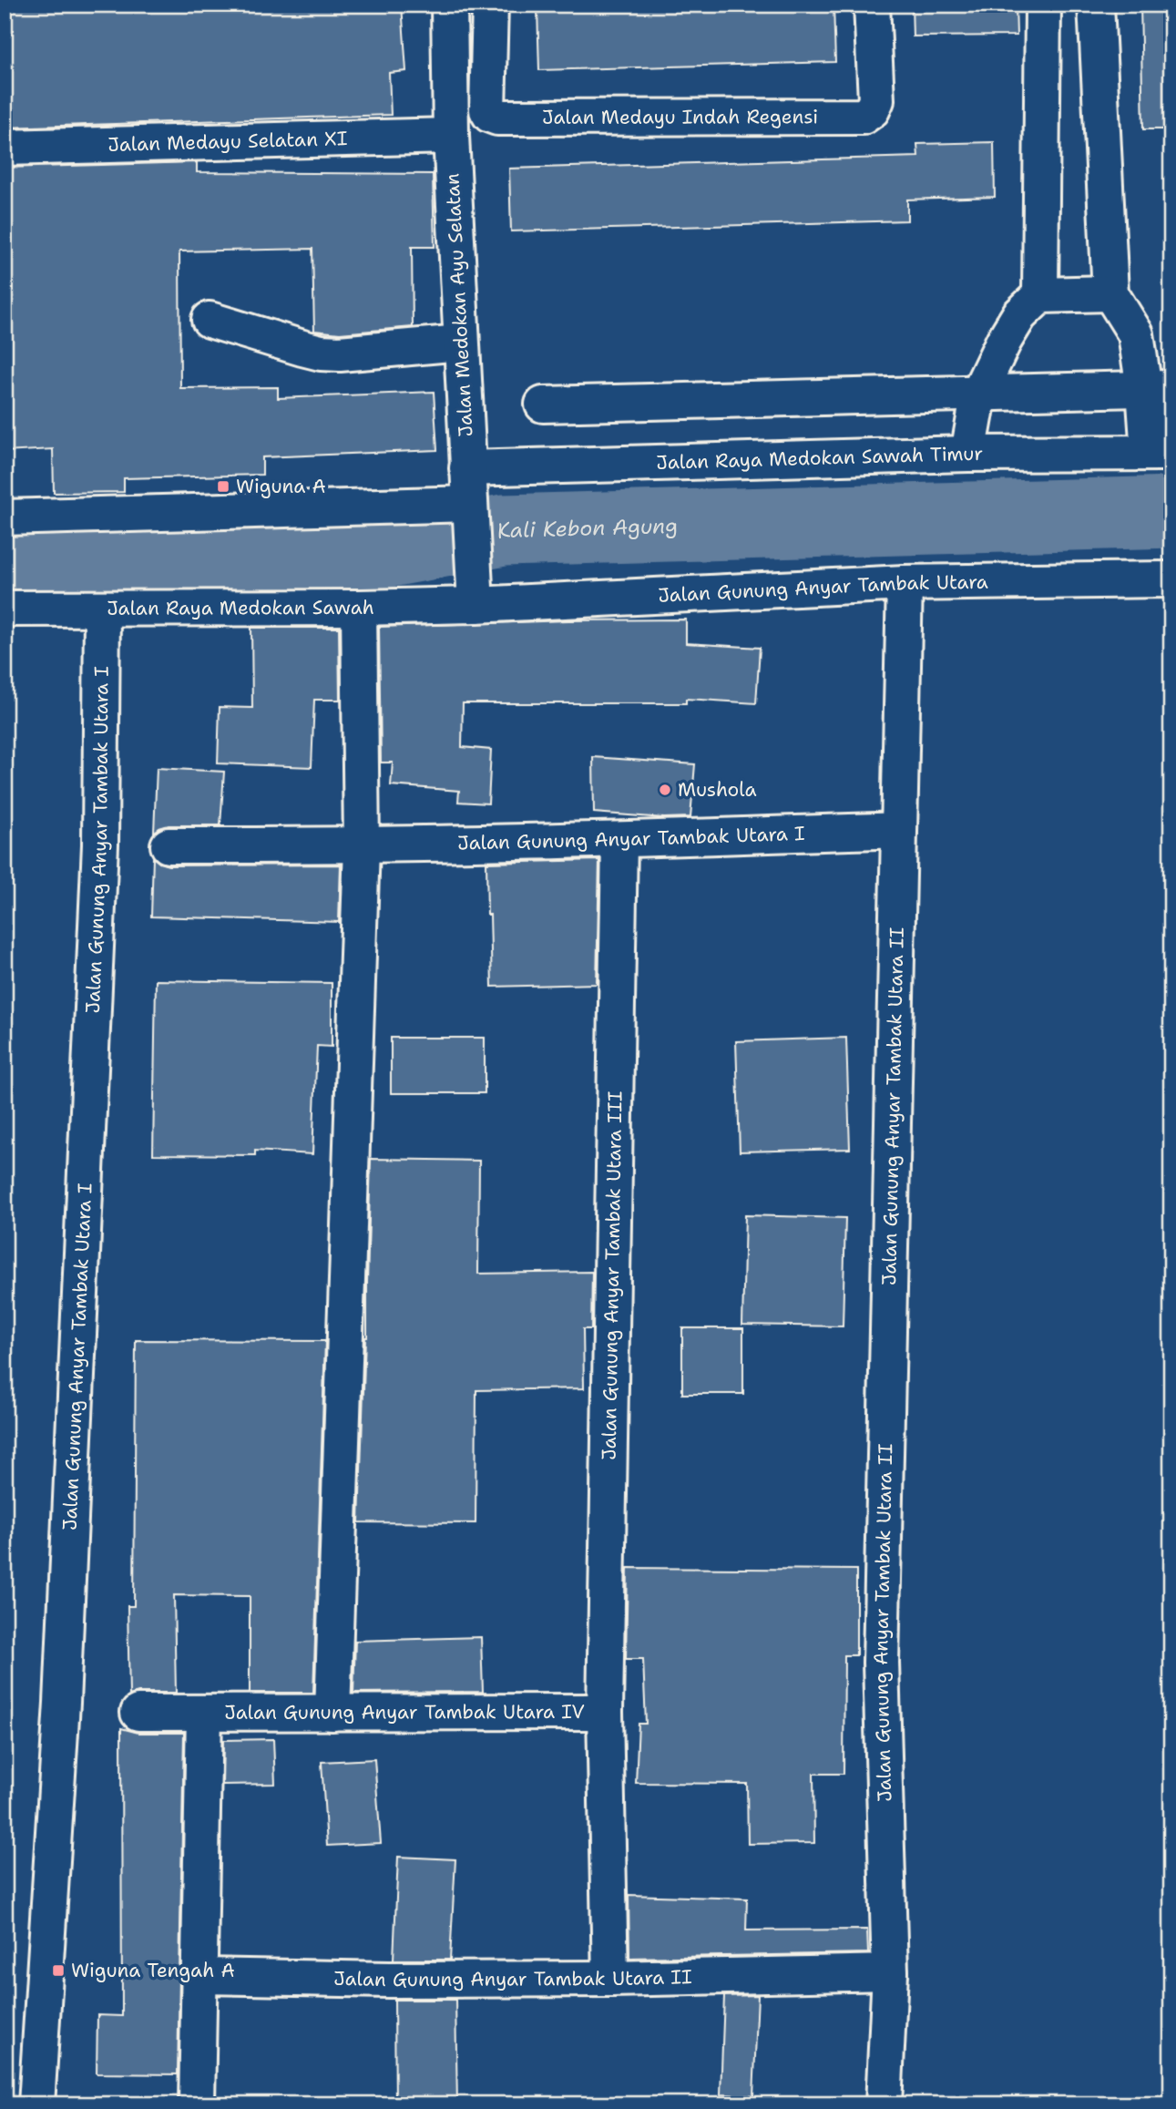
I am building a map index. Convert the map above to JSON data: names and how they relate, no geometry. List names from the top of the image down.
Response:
{
  "streets": {
    "street": [
      "Jalan Medayu Indah Regensi",
      "Jalan Medayu Selatan XI",
      "Jalan Medokan Ayu Selatan",
      "Jalan Raya Medokan Sawah Timur",
      "Jalan Gunung Anyar Tambak Utara",
      "Jalan Raya Medokan Sawah",
      "Jalan Gunung Anyar Tambak Utara I",
      "Jalan Gunung Anyar Tambak Utara II",
      "Jalan Gunung Anyar Tambak Utara III",
      "Jalan Gunung Anyar Tambak Utara IV"
    ]
  },
  "crossings": [
    ["Jalan Medayu Selatan XI", "Jalan Medokan Ayu Selatan"],
    ["Jalan Medokan Ayu Selatan", "Jalan Raya Medokan Sawah Timur"],
    ["Jalan Medokan Ayu Selatan", "Jalan Gunung Anyar Tambak Utara"],
    ["Jalan Medokan Ayu Selatan", "Jalan Raya Medokan Sawah"],
    ["Jalan Gunung Anyar Tambak Utara", "Jalan Raya Medokan Sawah"],
    ["Jalan Gunung Anyar Tambak Utara", "Jalan Gunung Anyar Tambak Utara II"],
    ["Jalan Raya Medokan Sawah", "Jalan Gunung Anyar Tambak Utara I"],
    ["Jalan Gunung Anyar Tambak Utara I", "Jalan Gunung Anyar Tambak Utara II"],
    ["Jalan Gunung Anyar Tambak Utara I", "Jalan Gunung Anyar Tambak Utara III"],
    ["Jalan Gunung Anyar Tambak Utara II", "Jalan Gunung Anyar Tambak Utara III"],
    ["Jalan Gunung Anyar Tambak Utara II", "Jalan Gunung Anyar Tambak Utara IV"],
    ["Jalan Gunung Anyar Tambak Utara III", "Jalan Gunung Anyar Tambak Utara IV"]
  ],
  "water": ["Kali Kebon Agung"],
  "places": {
    "transit": ["Wiguna A", "Wiguna Tengah A"],
    "other": ["Mushola"]
  }
}
